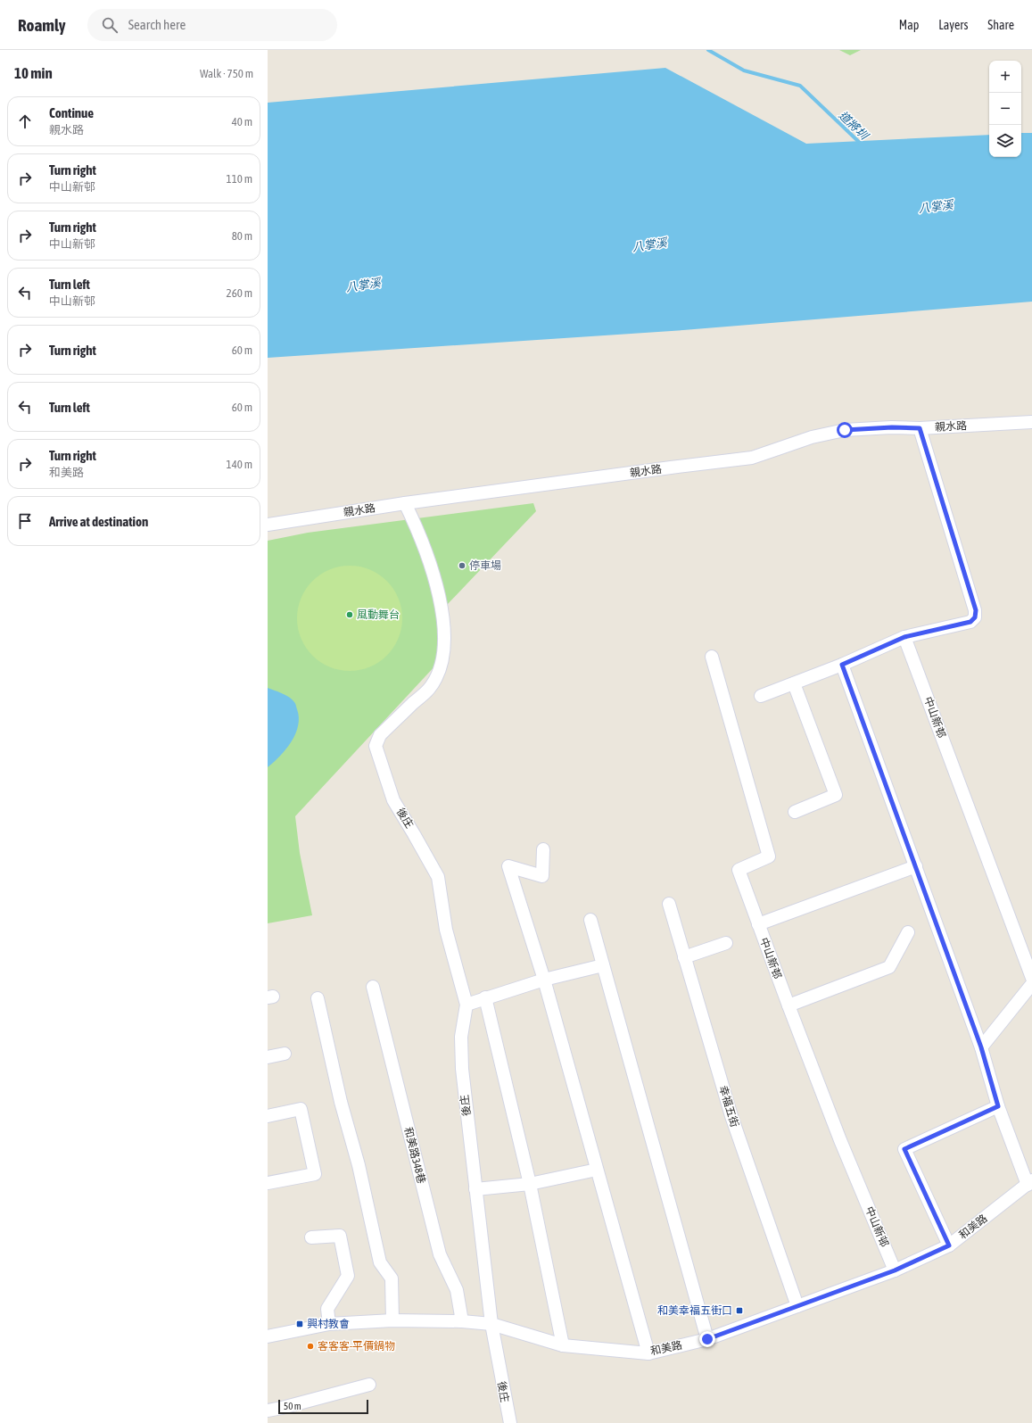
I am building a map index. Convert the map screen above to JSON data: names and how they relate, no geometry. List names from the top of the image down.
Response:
{
  "streets": {
    "street": [
      "親水路",
      "中山新邨",
      "後庄",
      "幸福五街",
      "和美路348巷",
      "和美路"
    ]
  },
  "crossings": [
    ["親水路", "後庄"],
    ["中山新邨", "和美路"],
    ["後庄", "和美路"],
    ["幸福五街", "和美路"],
    ["和美路348巷", "和美路"]
  ],
  "water": ["道將圳", "八掌溪"],
  "places": {
    "other": ["停車場", "風動舞台", "客客客-平價鍋物"],
    "transit": ["和美幸福五街口", "興村教會"]
  },
  "scale_bar": "50 m",
  "page": {
    "header": "Roamly",
    "search": "Search here",
    "nav": ["Map", "Layers", "Share"],
    "heading": ["10 min", "Walk · 750 m"],
    "map_buttons": ["+", "−"],
    "list": [
      ["Continue", "親水路", "40 m"],
      ["Turn right", "中山新邨", "110 m"],
      ["Turn right", "中山新邨", "80 m"],
      ["Turn left", "中山新邨", "260 m"],
      ["Turn right", "60 m"],
      ["Turn left", "60 m"],
      ["Turn right", "和美路", "140 m"],
      "Arrive at destination"
    ],
    "scale": "50 m"
  }
}
